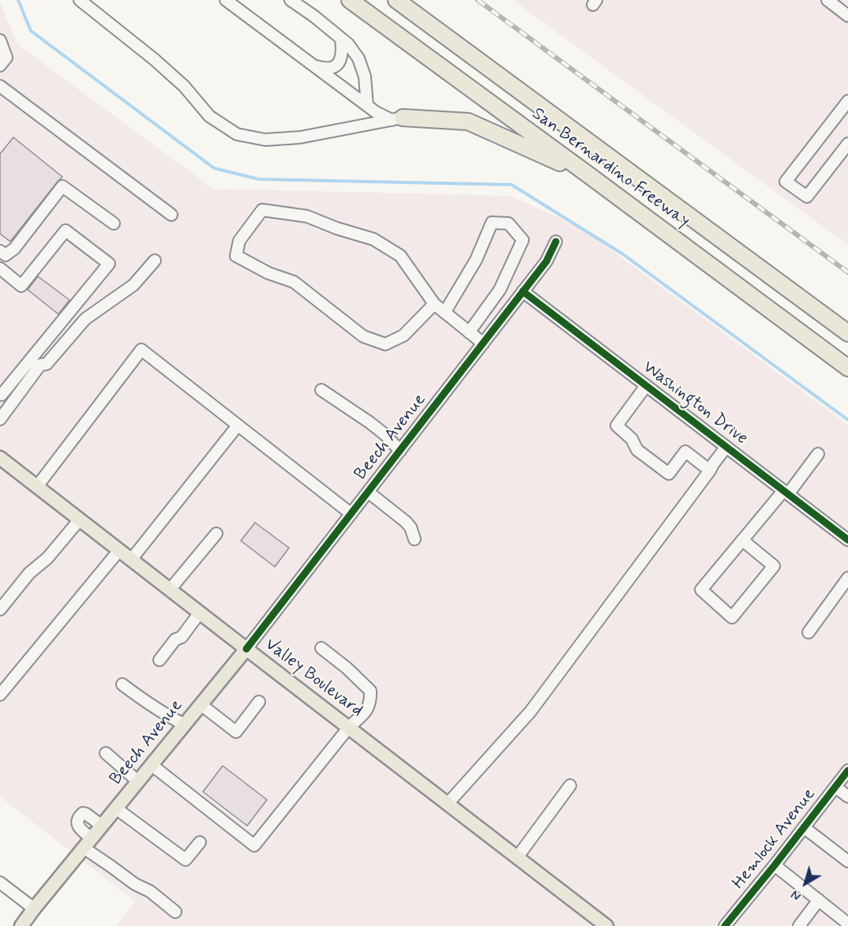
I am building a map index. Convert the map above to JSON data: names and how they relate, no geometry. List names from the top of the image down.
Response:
{
  "streets": {
    "highway": ["San Bernardino Freeway"],
    "main road": ["Beech Avenue", "Valley Boulevard"],
    "street": ["Washington Drive", "Hemlock Avenue"]
  },
  "crossings": [
    ["Washington Drive", "Beech Avenue"],
    ["Beech Avenue", "Valley Boulevard"]
  ],
  "north": "bottom left"
}
